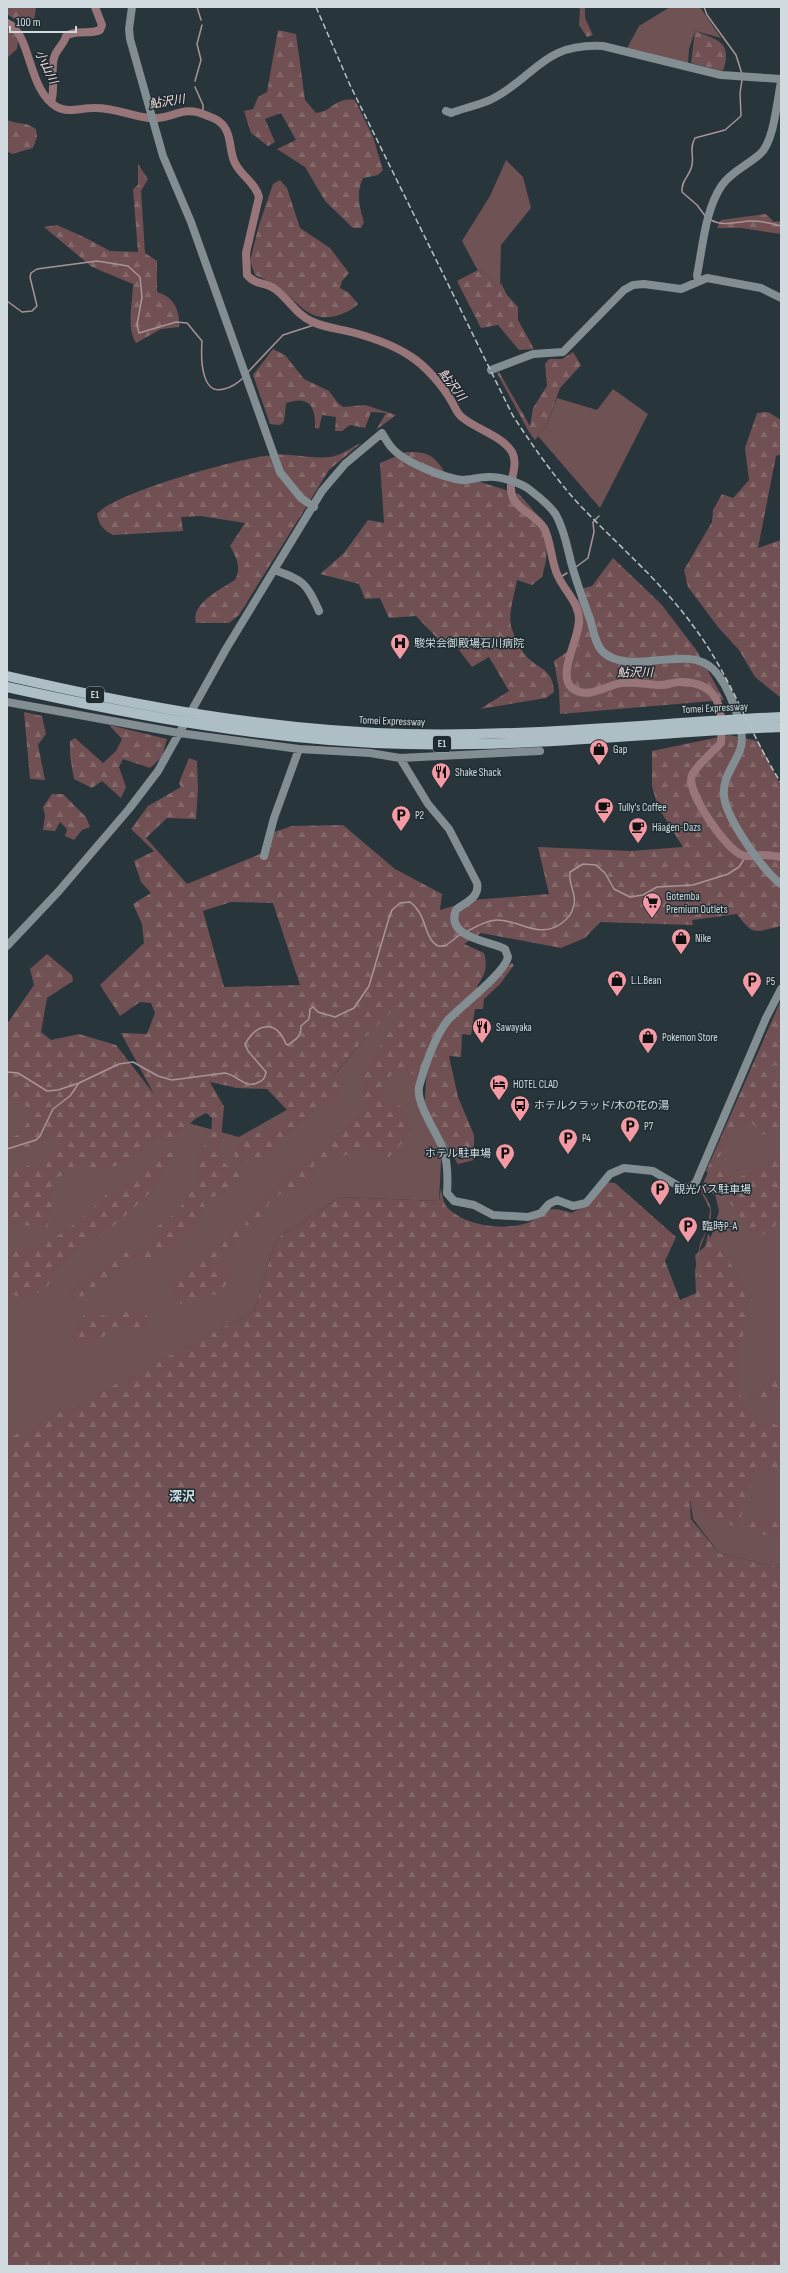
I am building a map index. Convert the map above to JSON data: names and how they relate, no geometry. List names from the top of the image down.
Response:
{
  "streets": {
    "highway": ["E1", "Tomei Expressway"]
  },
  "districts": ["深沢"],
  "water": ["小山川", "鮎沢川"],
  "places": {
    "hospital": ["駿栄会御殿場石川病院"],
    "shop": [
      "Gap",
      "Nike",
      "L.L.Bean",
      "Pokemon Store"
    ],
    "restaurant": ["Shake Shack", "Sawayaka"],
    "cafe": ["Tully's Coffee", "Häagen-Dazs"],
    "parking": [
      "P2",
      "P5",
      "P7",
      "P4",
      "ホテル駐車場",
      "観光バス駐車場",
      "臨時P-A"
    ],
    "supermarket": ["Gotemba Premium Outlets"],
    "hotel": ["HOTEL CLAD"],
    "bus stop": ["ホテルクラッド/木の花の湯"]
  },
  "scale_bar": "100 m"
}
